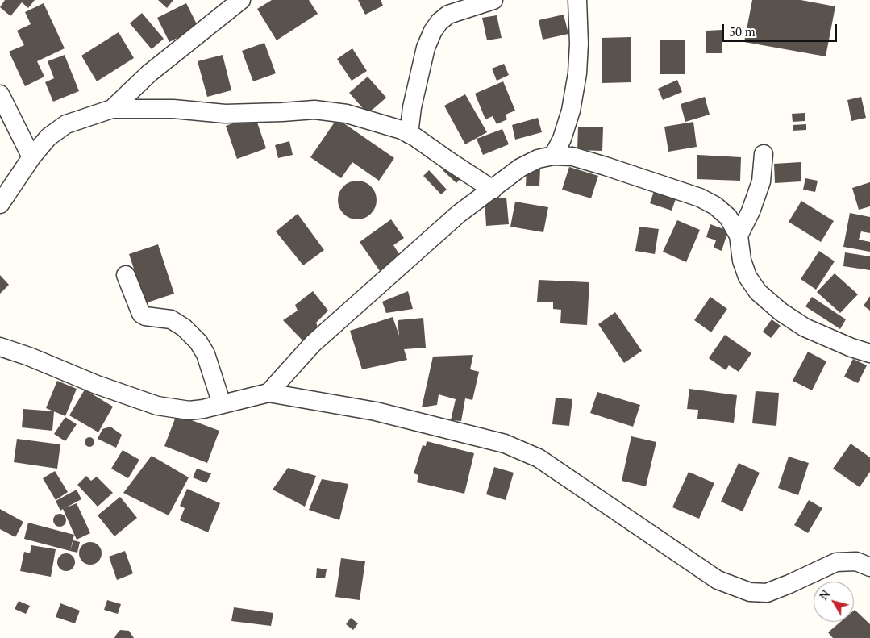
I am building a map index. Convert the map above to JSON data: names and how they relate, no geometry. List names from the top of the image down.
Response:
{
  "scale_bar": "50 m",
  "north": "top left"
}
